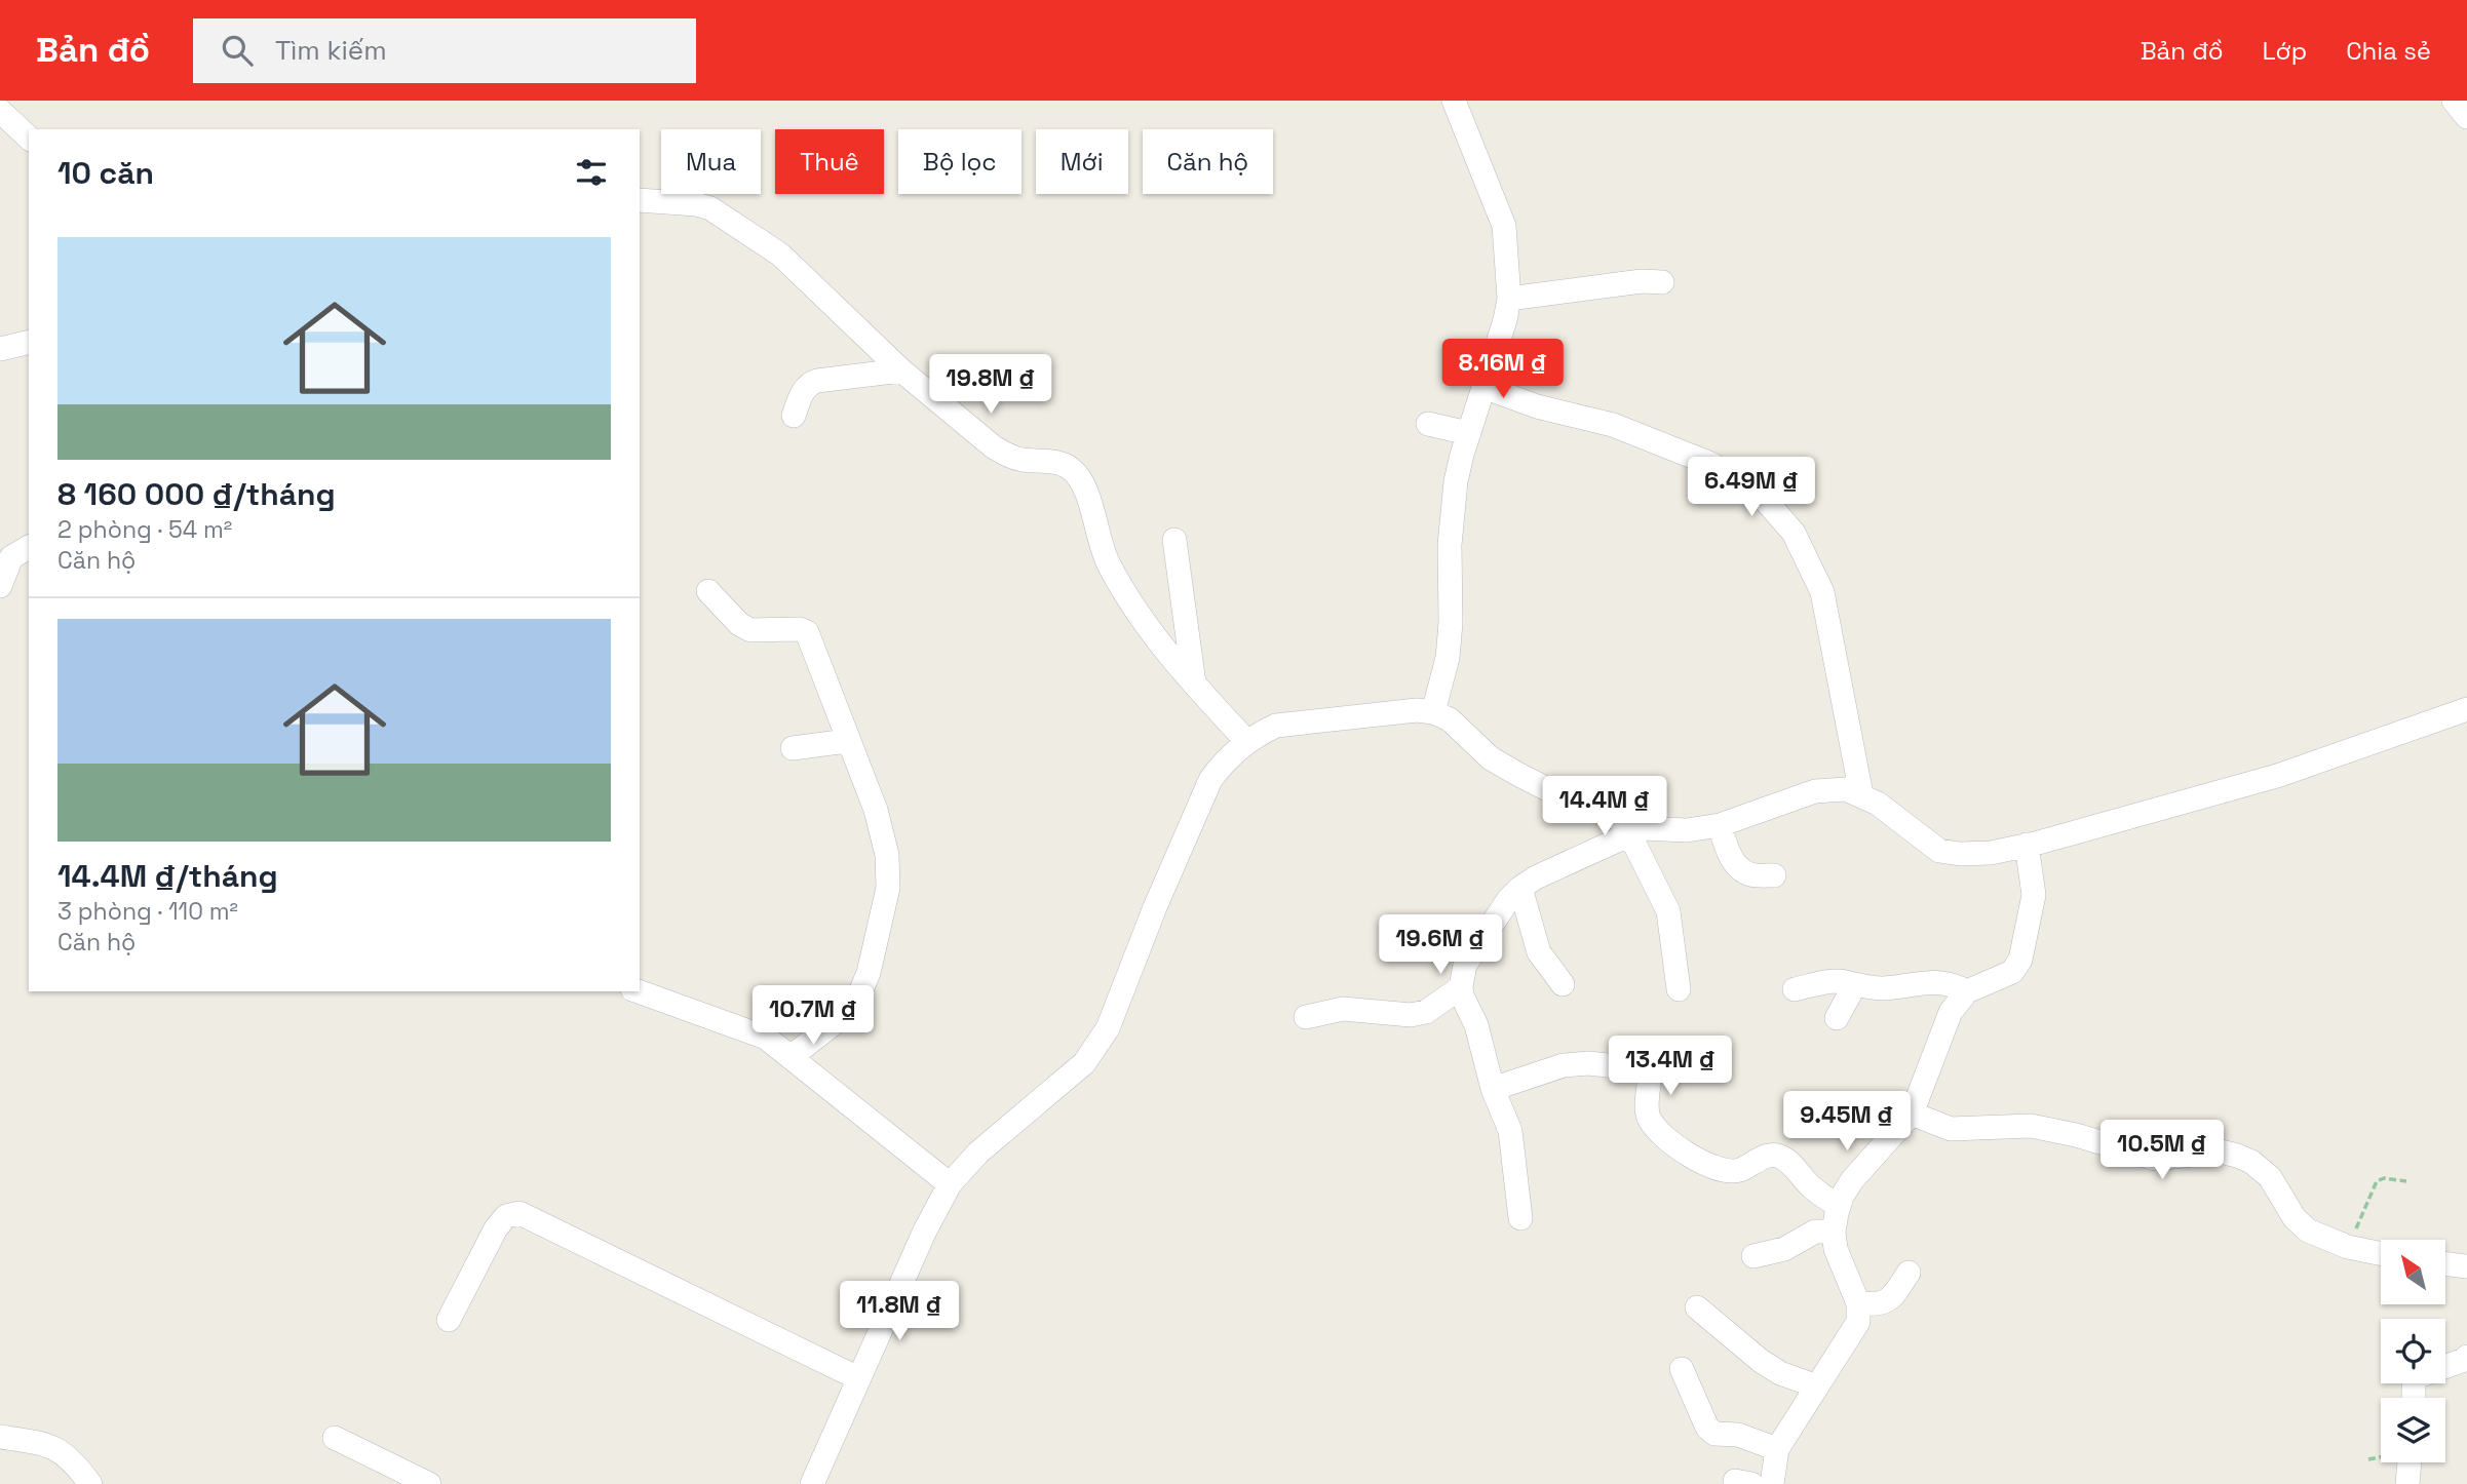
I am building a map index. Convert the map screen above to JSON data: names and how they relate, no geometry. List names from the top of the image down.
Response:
{
  "north": "top left",
  "page": {
    "header": "Bản đồ",
    "search": "Tìm kiếm",
    "nav": ["Bản đồ", "Lớp", "Chia sẻ"],
    "chip": [
      "Mua",
      "Thuê",
      "Bộ lọc",
      "Mới",
      "Căn hộ"
    ],
    "heading": "10 căn",
    "list": [
      {
        "name": "8 160 000 ₫/tháng",
        "note": "2 phòng · 54 m² · Căn hộ"
      },
      {
        "name": "14.4M ₫/tháng",
        "note": "3 phòng · 110 m² · Căn hộ"
      }
    ],
    "price": [
      "8.16M ₫",
      "19.8M ₫",
      "6.49M ₫",
      "14.4M ₫",
      "19.6M ₫",
      "10.7M ₫",
      "13.4M ₫",
      "9.45M ₫",
      "10.5M ₫",
      "11.8M ₫"
    ]
  }
}
